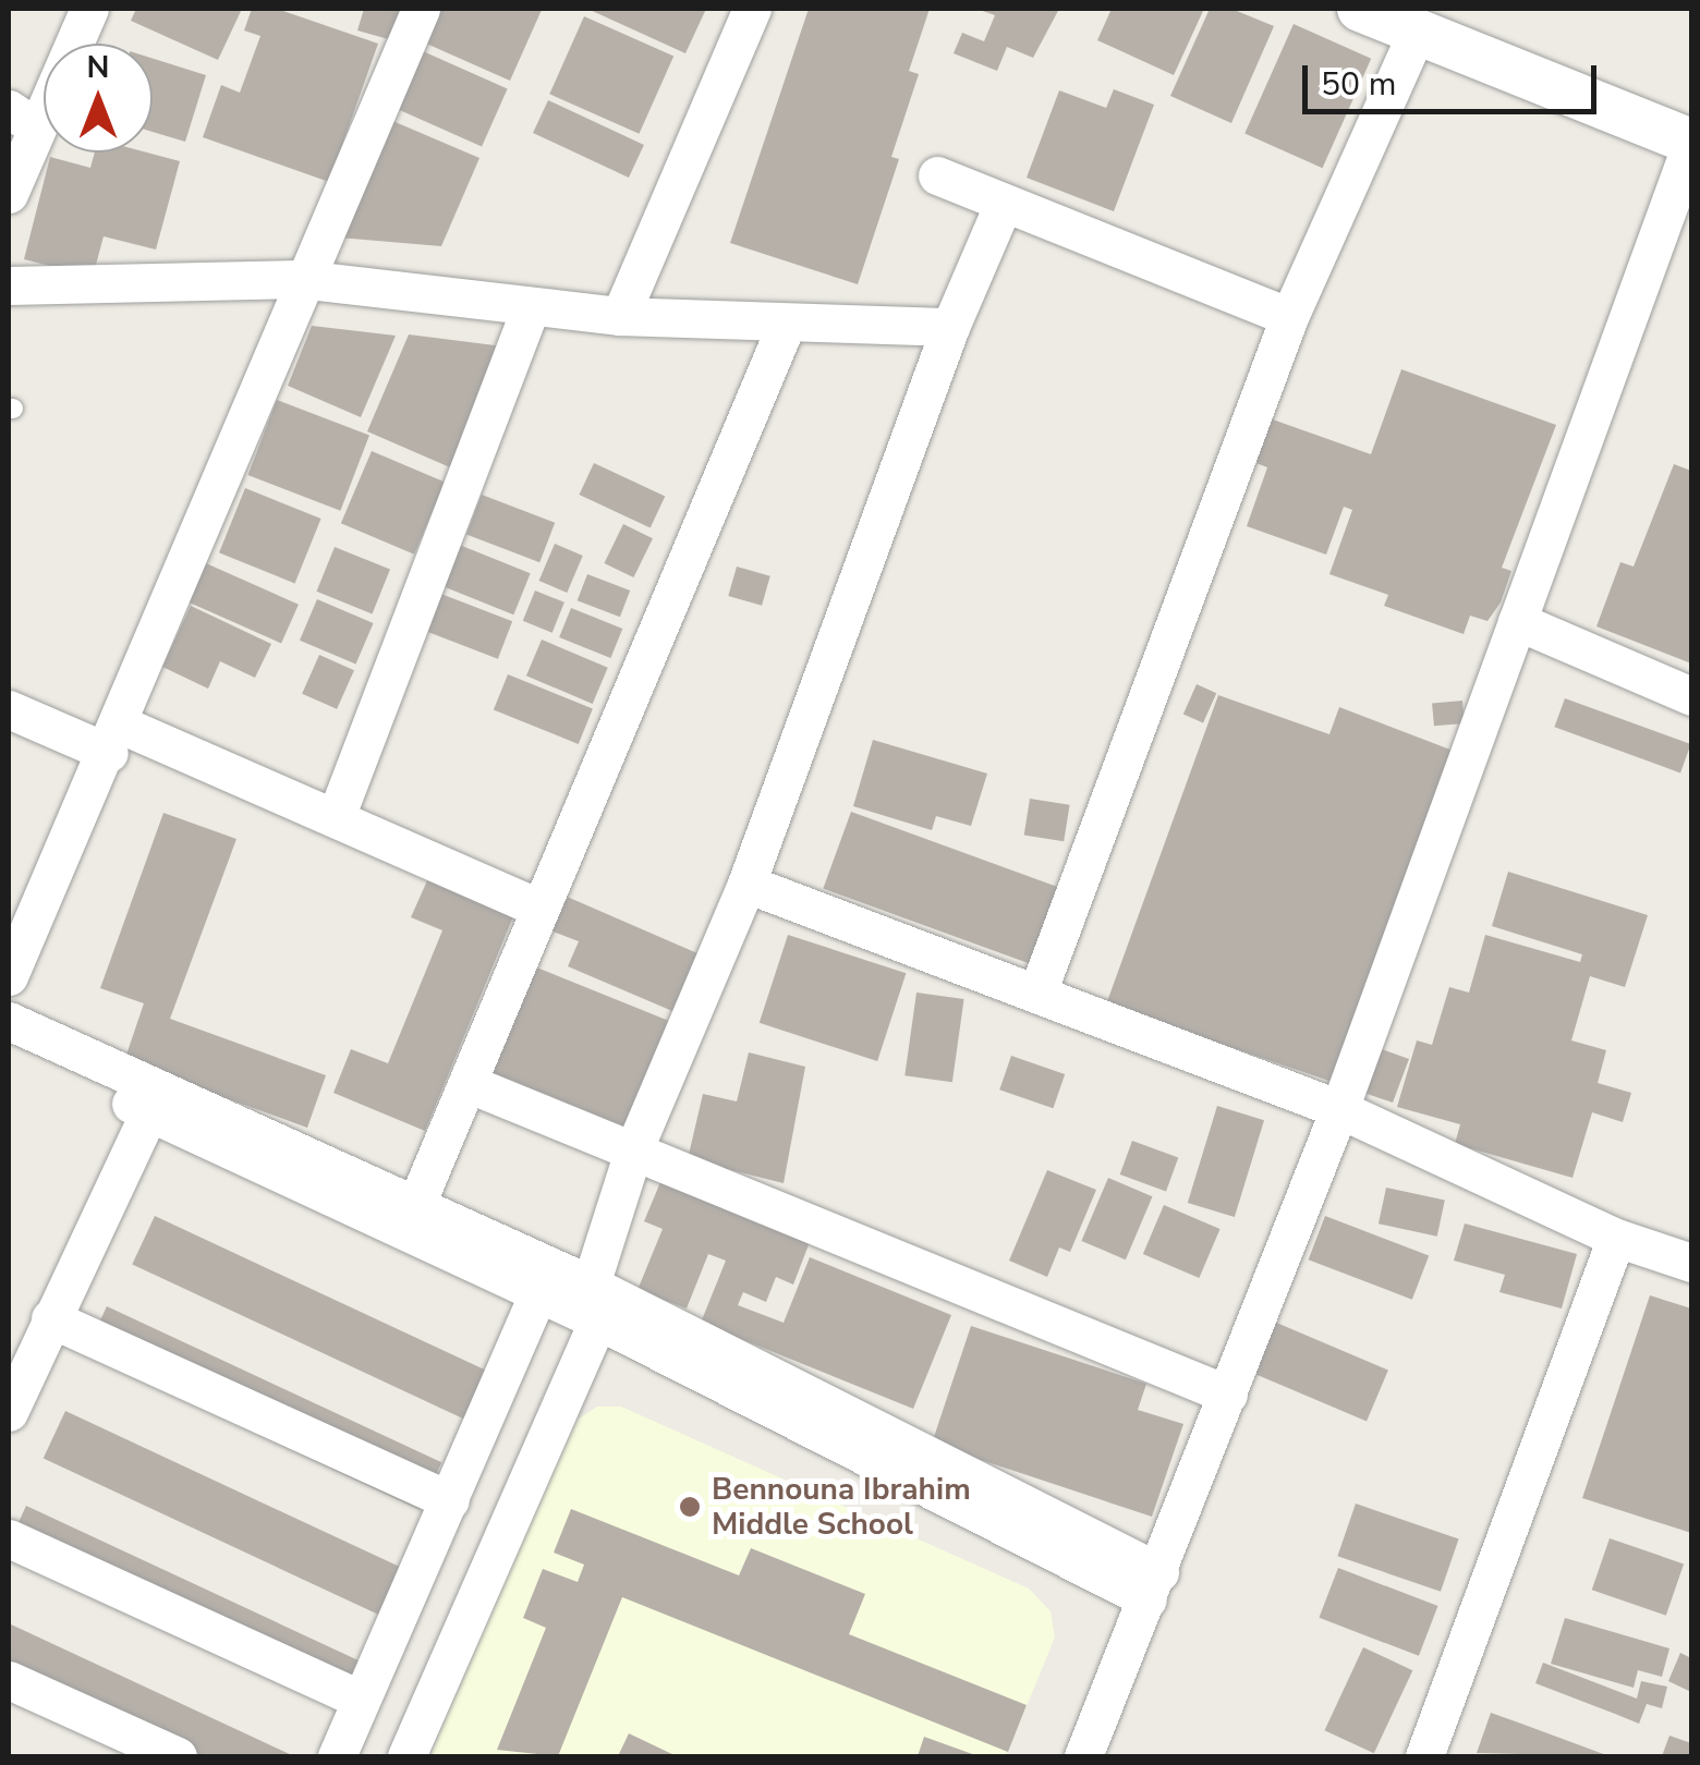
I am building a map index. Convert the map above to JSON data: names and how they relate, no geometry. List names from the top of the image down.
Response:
{
  "places": ["Bennouna Ibrahim Middle School"],
  "scale_bar": "50 m",
  "north": "top"
}
